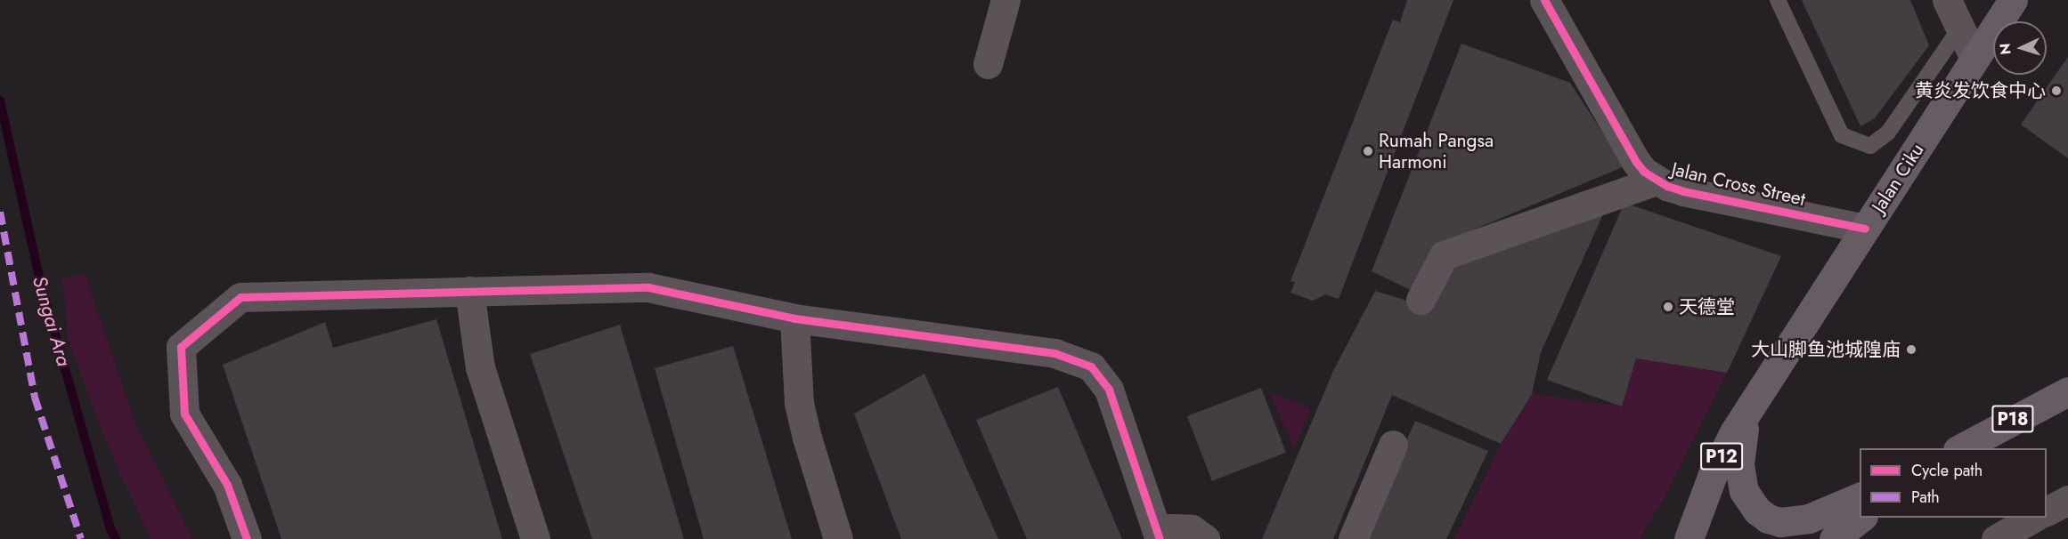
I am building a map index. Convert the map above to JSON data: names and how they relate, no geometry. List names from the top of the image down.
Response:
{
  "streets": {
    "main road": ["Jalan Ciku", "P18", "P12"],
    "street": ["Jalan Cross Street"]
  },
  "crossings": [
    ["Jalan Ciku", "Jalan Cross Street"],
    ["Jalan Ciku", "P12"]
  ],
  "water": ["Sungai Ara"],
  "places": [
    "黄炎发饮食中心",
    "Rumah Pangsa Harmoni",
    "天德堂",
    "大山脚鱼池城隍庙"
  ],
  "legend": ["Cycle path", "Path"],
  "north": "left"
}
